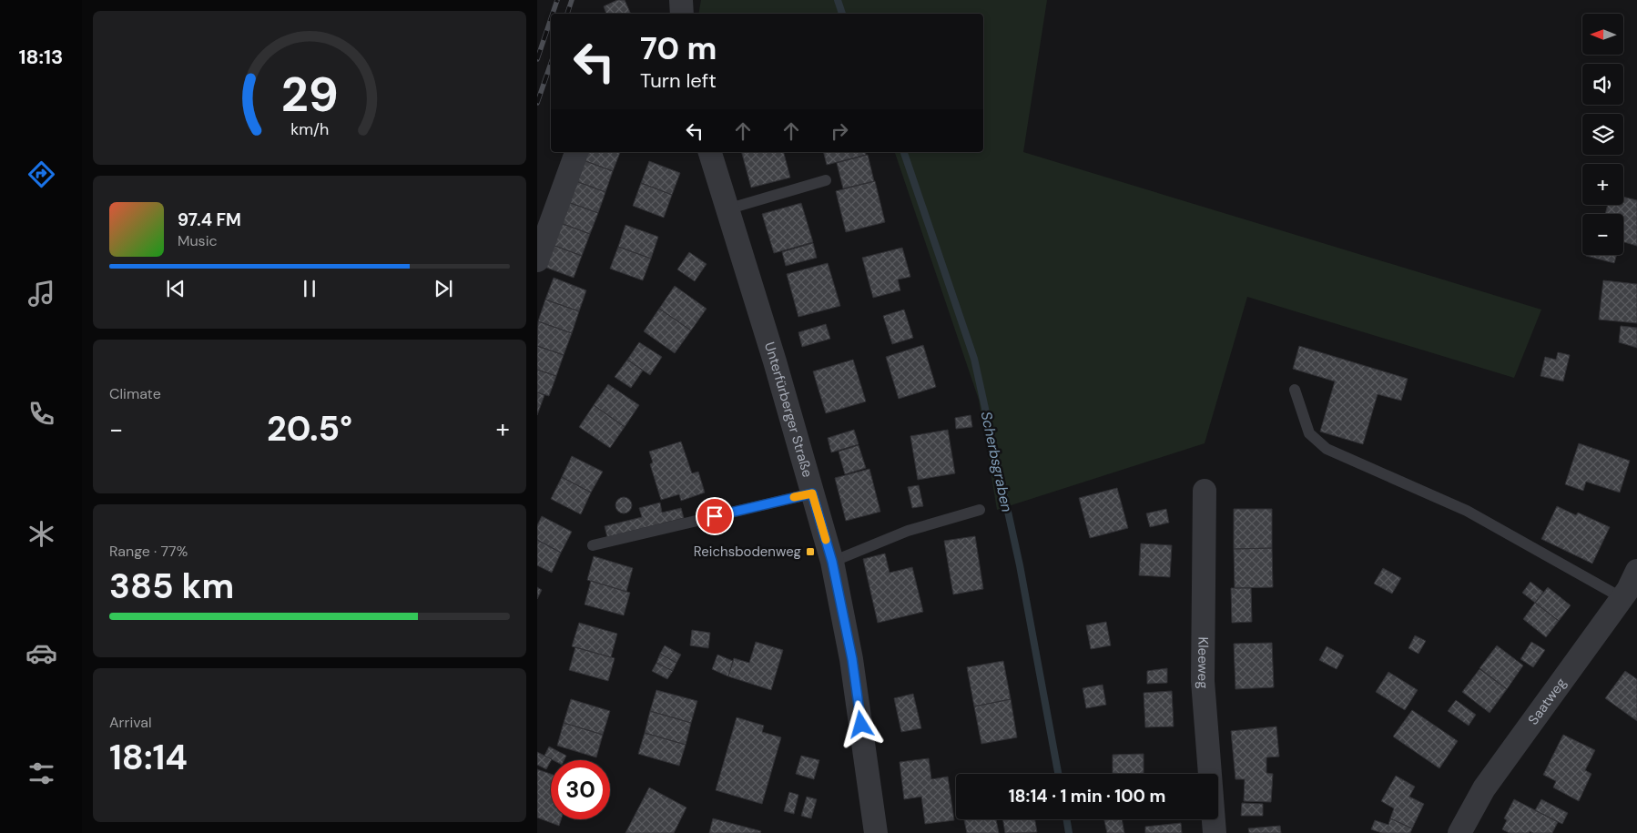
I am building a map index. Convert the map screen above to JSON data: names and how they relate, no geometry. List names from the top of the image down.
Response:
{
  "streets": {
    "street": ["Unterfürberger Straße", "Kleeweg", "Saatweg"]
  },
  "water": ["Scherbsgraben"],
  "places": {
    "transit": ["Reichsbodenweg"]
  },
  "north": "left",
  "page": {
    "tabs": "18:13",
    "map_buttons": ["+", "−"],
    "turn": ["70 m", "Turn left"],
    "song": ["97.4 FM", "Music"],
    "tile": [
      "Climate",
      ["Range · 77%", "385 km"],
      ["Arrival", "18:14"]
    ],
    "heat": ["−", "20.5°", "+"],
    "limit": "30",
    "trip": "18:14 · 1 min · 100 m",
    "gauge": ["29", "km/h"]
  }
}
